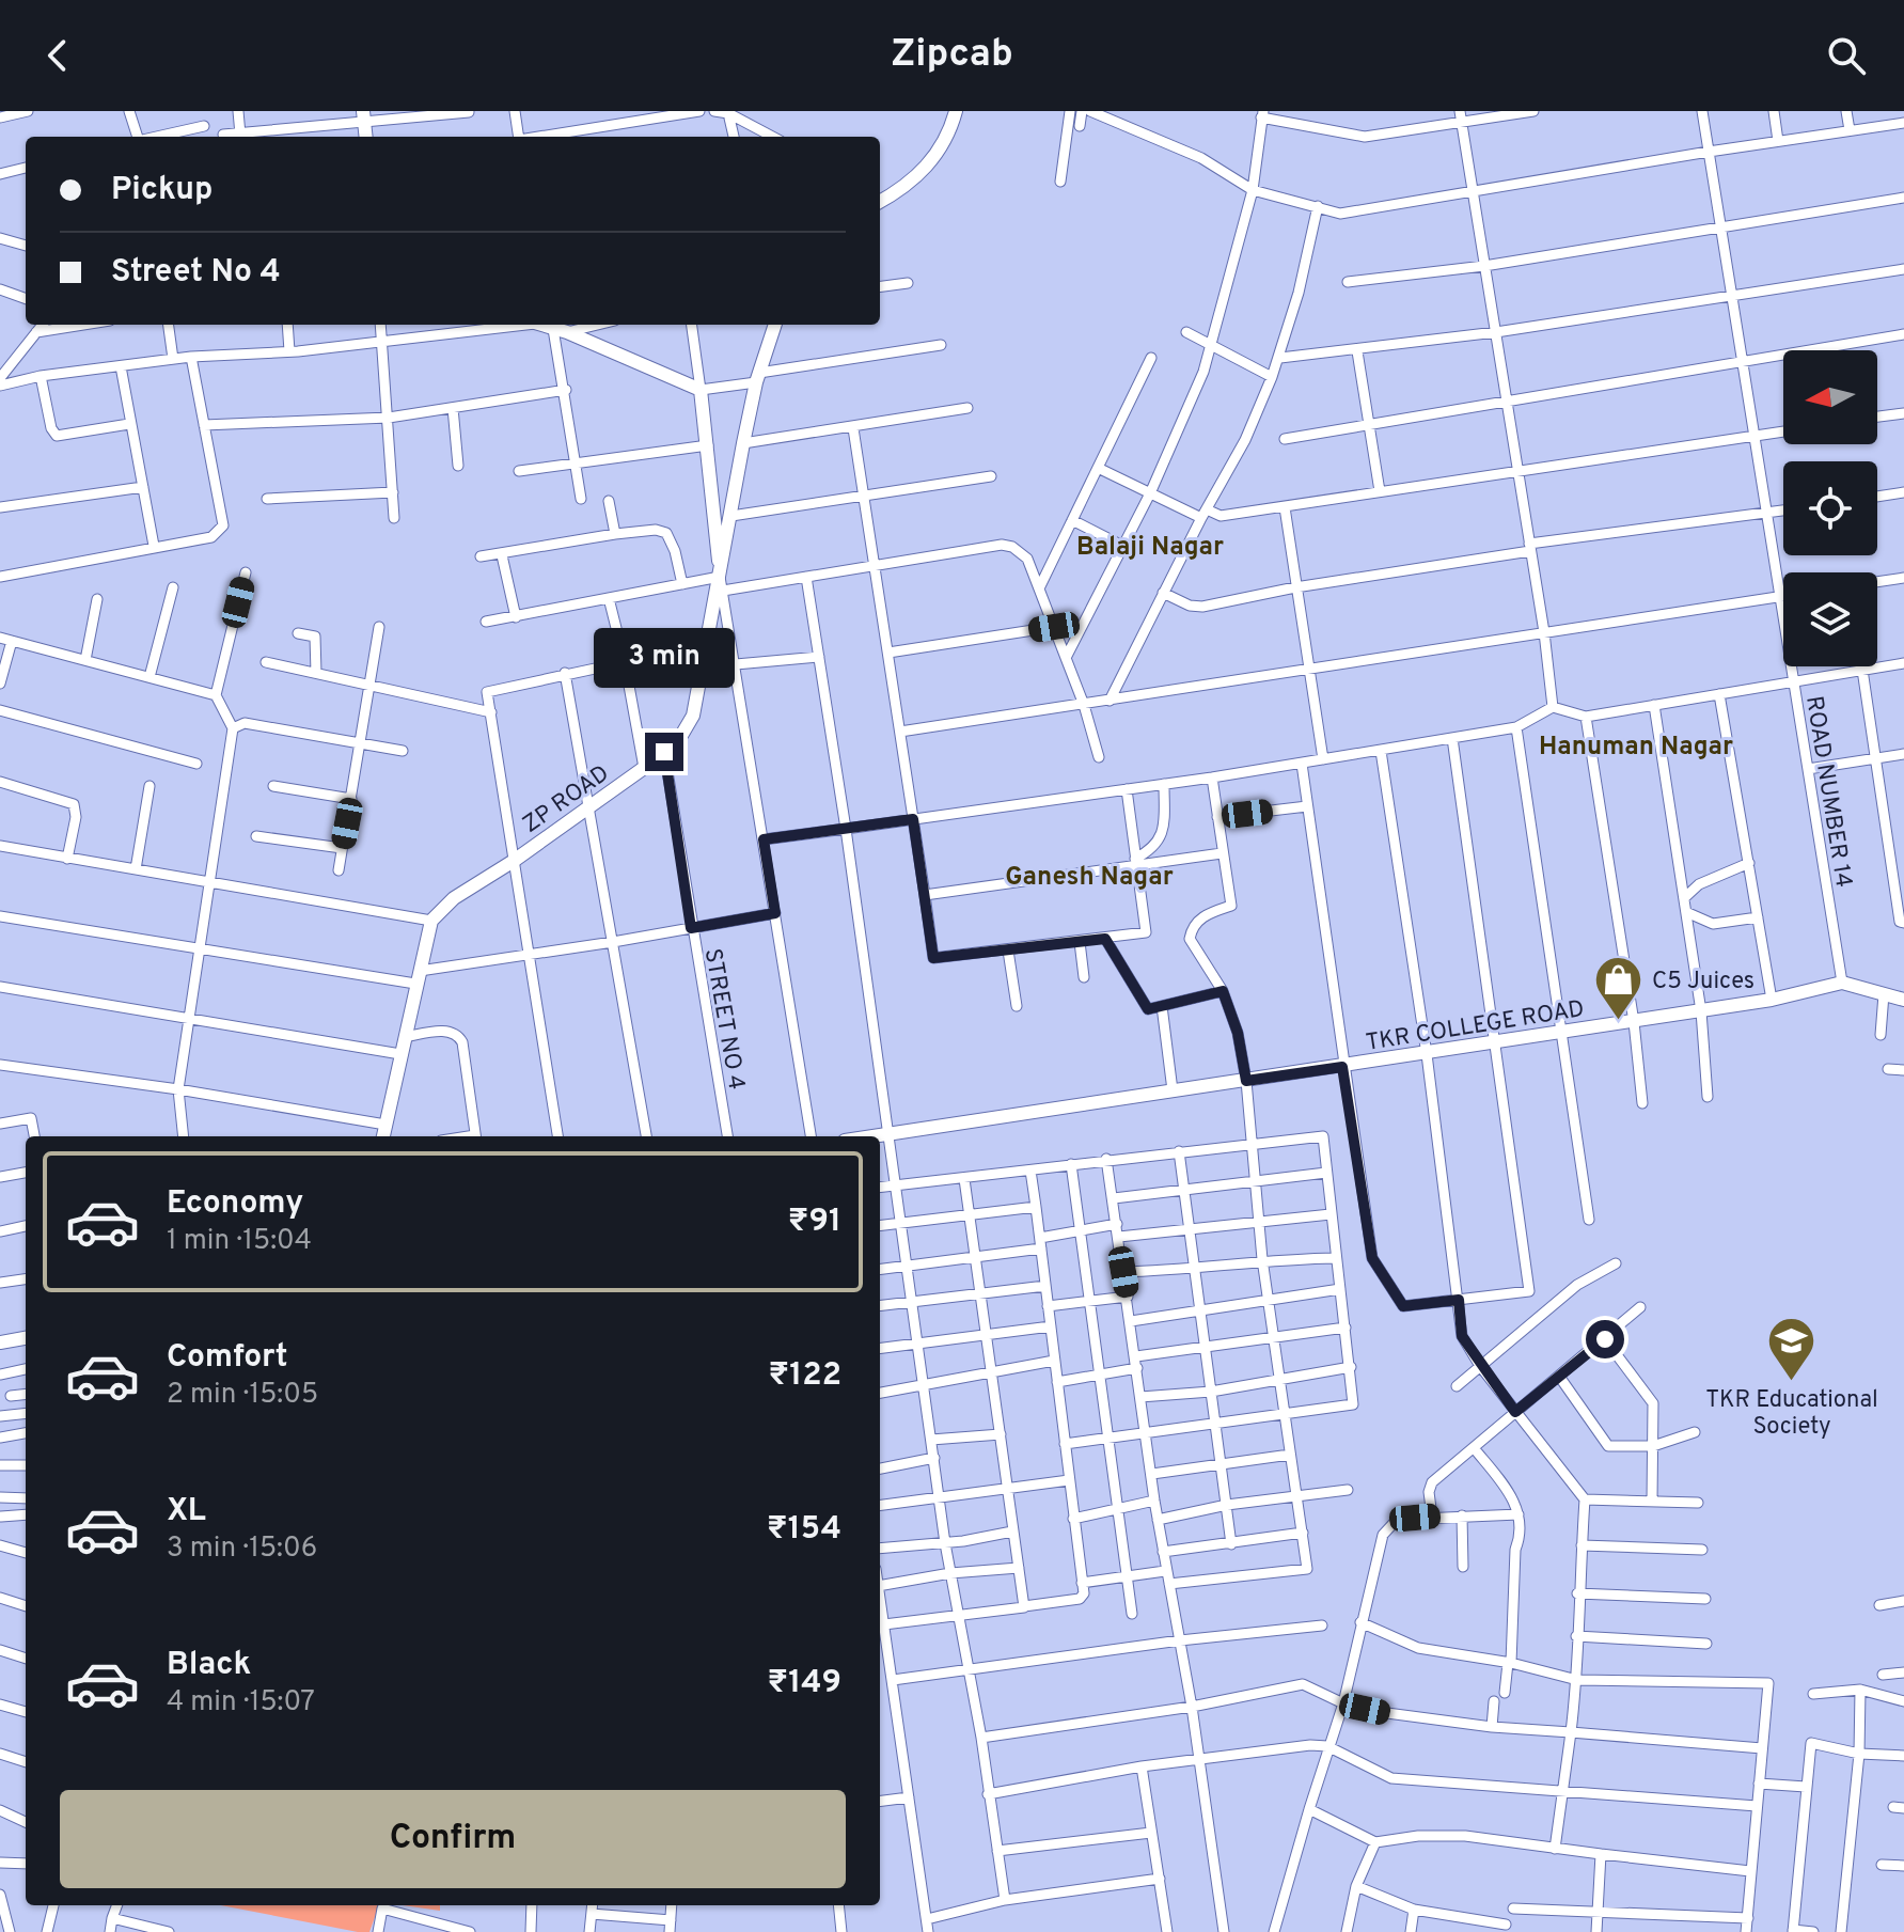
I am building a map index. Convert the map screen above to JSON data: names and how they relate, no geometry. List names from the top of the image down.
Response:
{
  "streets": {
    "street": [
      "ROAD NUMBER 14",
      "ZP ROAD",
      "STREET NO 4",
      "TKR COLLEGE ROAD"
    ]
  },
  "crossings": [
    ["ROAD NUMBER 14", "TKR COLLEGE ROAD"],
    ["ZP ROAD", "STREET NO 4"]
  ],
  "districts": ["Balaji Nagar", "Hanuman Nagar", "Ganesh Nagar"],
  "places": {
    "shop": ["C5 Juices"],
    "school or university": ["TKR Educational Society"]
  },
  "north": "left",
  "page": {
    "header": "Zipcab",
    "banner": ["Pickup", "Street No 4"],
    "bubble": "3 min",
    "list": [
      {
        "name": "Economy",
        "note": "1 min · 15:04",
        "value": "₹91"
      },
      {
        "name": "Comfort",
        "note": "2 min · 15:05",
        "value": "₹122"
      },
      {
        "name": "XL",
        "note": "3 min · 15:06",
        "value": "₹154"
      },
      {
        "name": "Black",
        "note": "4 min · 15:07",
        "value": "₹149"
      }
    ],
    "buttons": "Confirm"
  }
}
